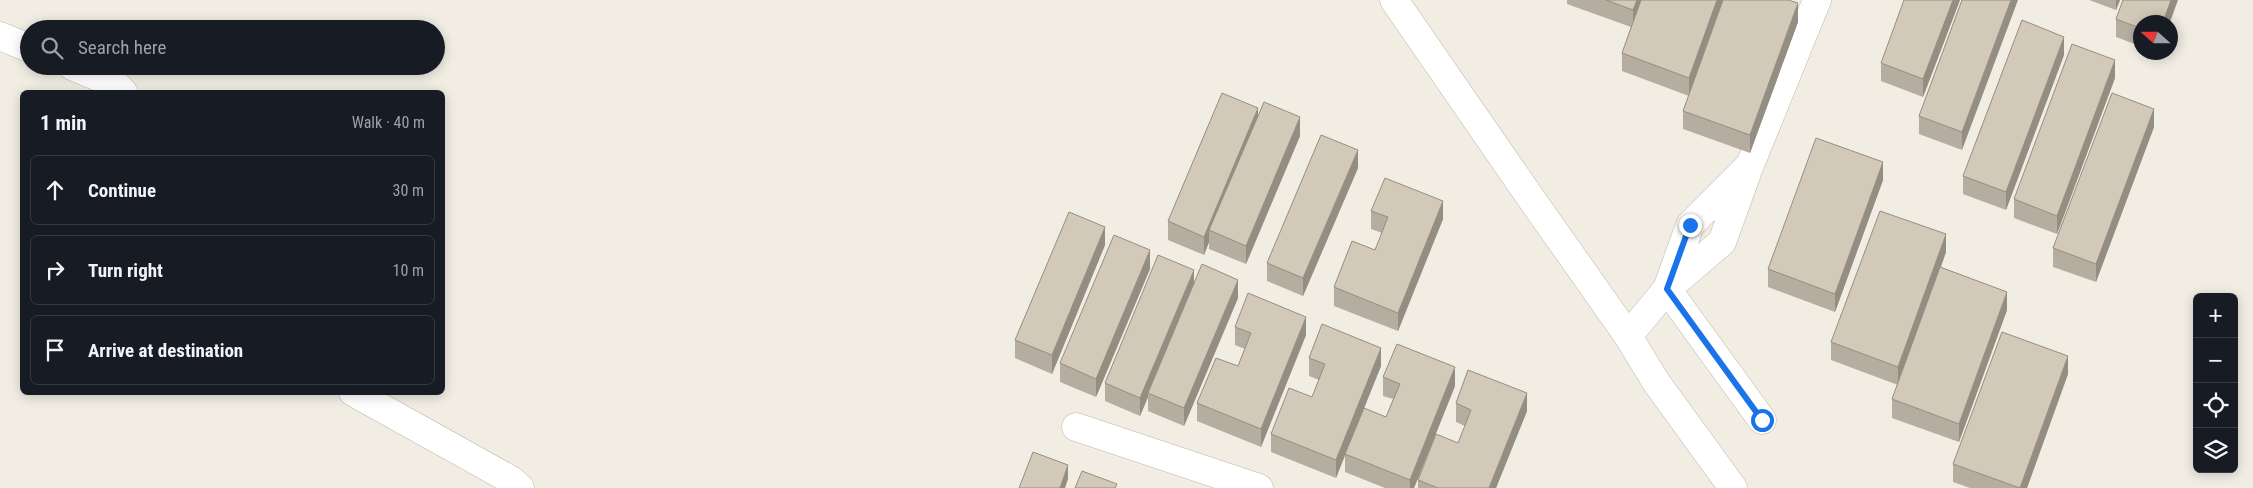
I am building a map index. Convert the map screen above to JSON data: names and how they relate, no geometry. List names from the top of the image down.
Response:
{
  "north": "left",
  "page": {
    "search": "Search here",
    "heading": ["1 min", "Walk · 40 m"],
    "list": [
      ["Continue", "30 m"],
      ["Turn right", "10 m"],
      "Arrive at destination"
    ],
    "map_buttons": ["+", "−"]
  }
}
